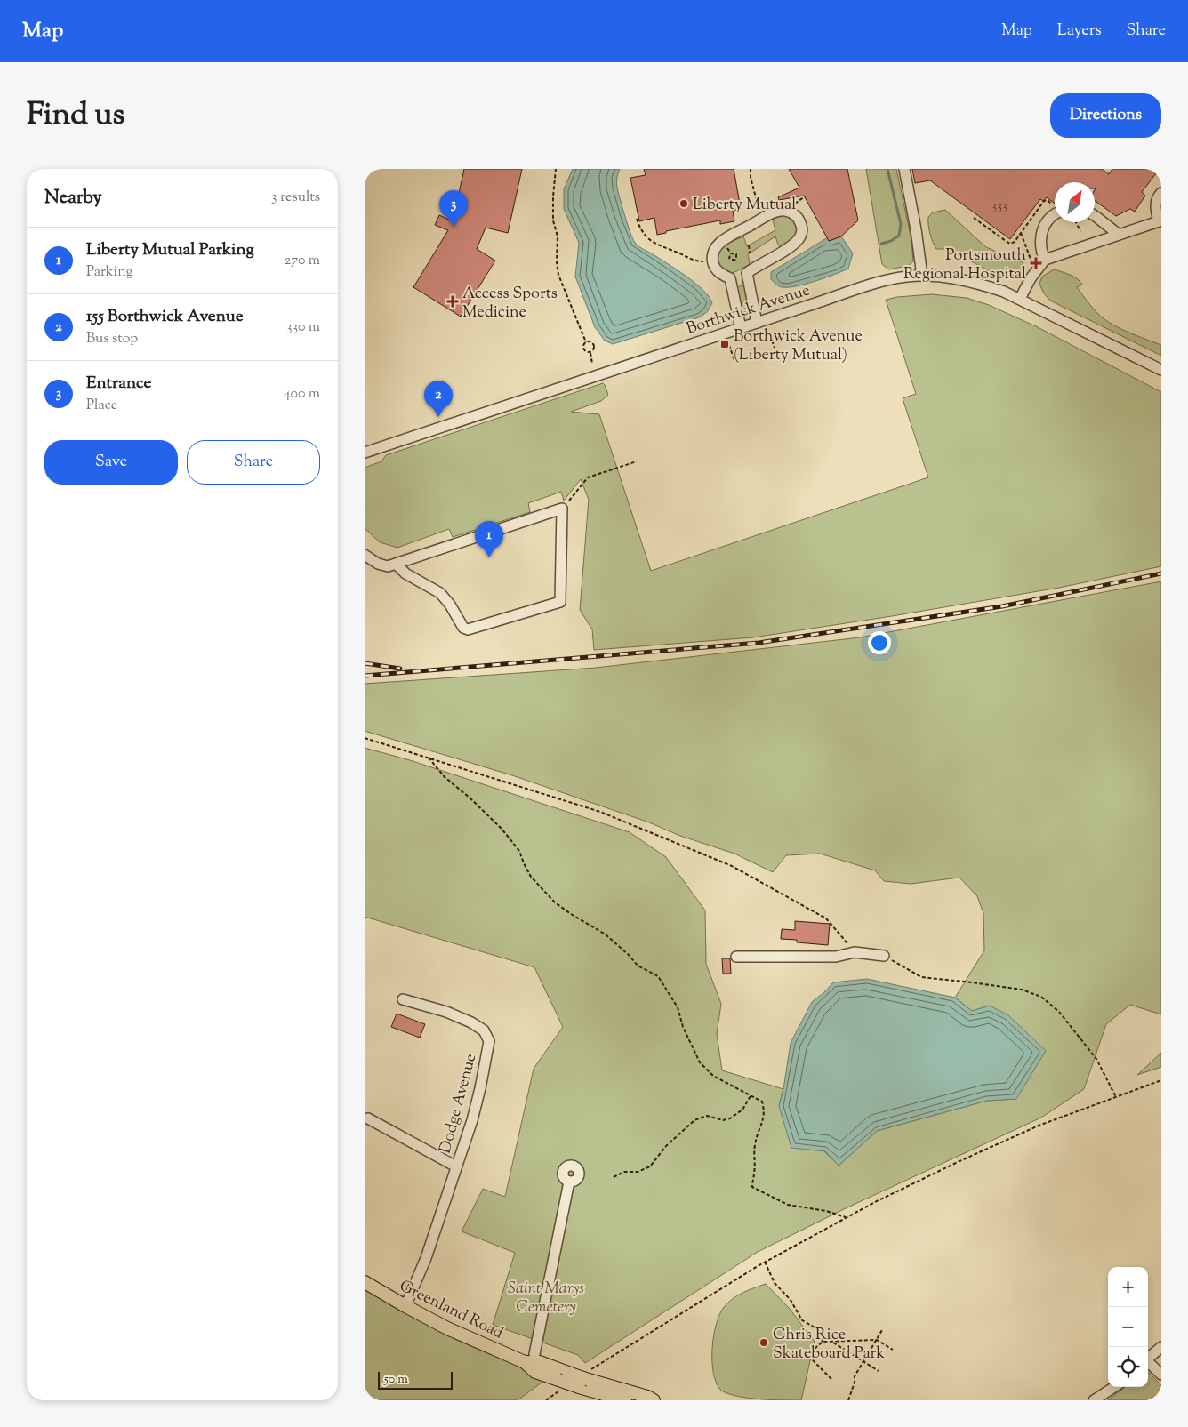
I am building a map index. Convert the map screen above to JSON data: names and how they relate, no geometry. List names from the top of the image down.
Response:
{
  "streets": {
    "main road": ["Greenland Road"],
    "street": ["Borthwick Avenue", "Dodge Avenue"]
  },
  "crossings": [
    ["Dodge Avenue", "Greenland Road"]
  ],
  "parks": ["Saint Marys Cemetery"],
  "places": {
    "other": ["Liberty Mutual", "Chris Rice Skateboard Park"],
    "health": ["Portsmouth Regional Hospital", "Access Sports Medicine"],
    "transit": ["Borthwick Avenue (Liberty Mutual)"]
  },
  "house_numbers": ["333"],
  "scale_bar": "50 m",
  "north": "top right",
  "page": {
    "header": "Map",
    "nav": ["Map", "Layers", "Share"],
    "title": "Find us",
    "buttons": [
      "Directions",
      ["Save", "Share"]
    ],
    "heading": ["Nearby", "3 results"],
    "pins": ["3", "2", "1"],
    "list": [
      {
        "mark": "1",
        "name": "Liberty Mutual Parking",
        "note": "Parking",
        "value": "270 m"
      },
      {
        "mark": "2",
        "name": "155 Borthwick Avenue",
        "note": "Bus stop",
        "value": "330 m"
      },
      {
        "mark": "3",
        "name": "Entrance",
        "note": "Place",
        "value": "400 m"
      }
    ],
    "map_buttons": ["+", "−"],
    "scale": "50 m"
  }
}
